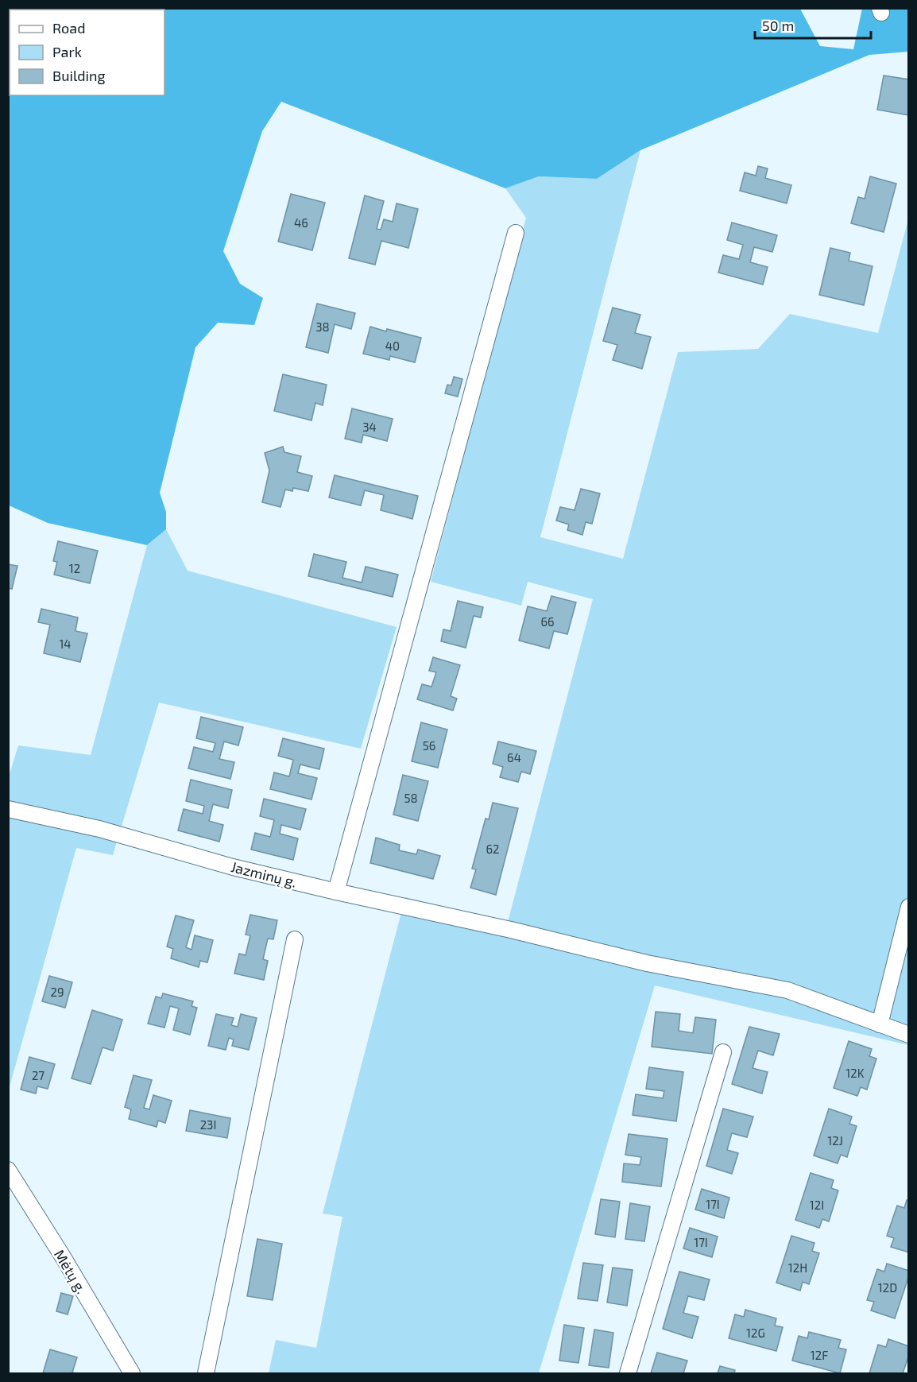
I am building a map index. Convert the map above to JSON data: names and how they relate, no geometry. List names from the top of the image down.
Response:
{
  "streets": {
    "street": ["Jazminų g.", "Mėtų g."]
  },
  "house_numbers": [
    "46",
    "38",
    "40",
    "34",
    "12",
    "66",
    "14",
    "56",
    "64",
    "58",
    "62",
    "29",
    "12K",
    "27",
    "23I",
    "12J",
    "17I",
    "12I",
    "17I",
    "12H",
    "12D",
    "12G",
    "12F"
  ],
  "legend": ["Road", "Park", "Building"],
  "scale_bar": "50 m"
}
